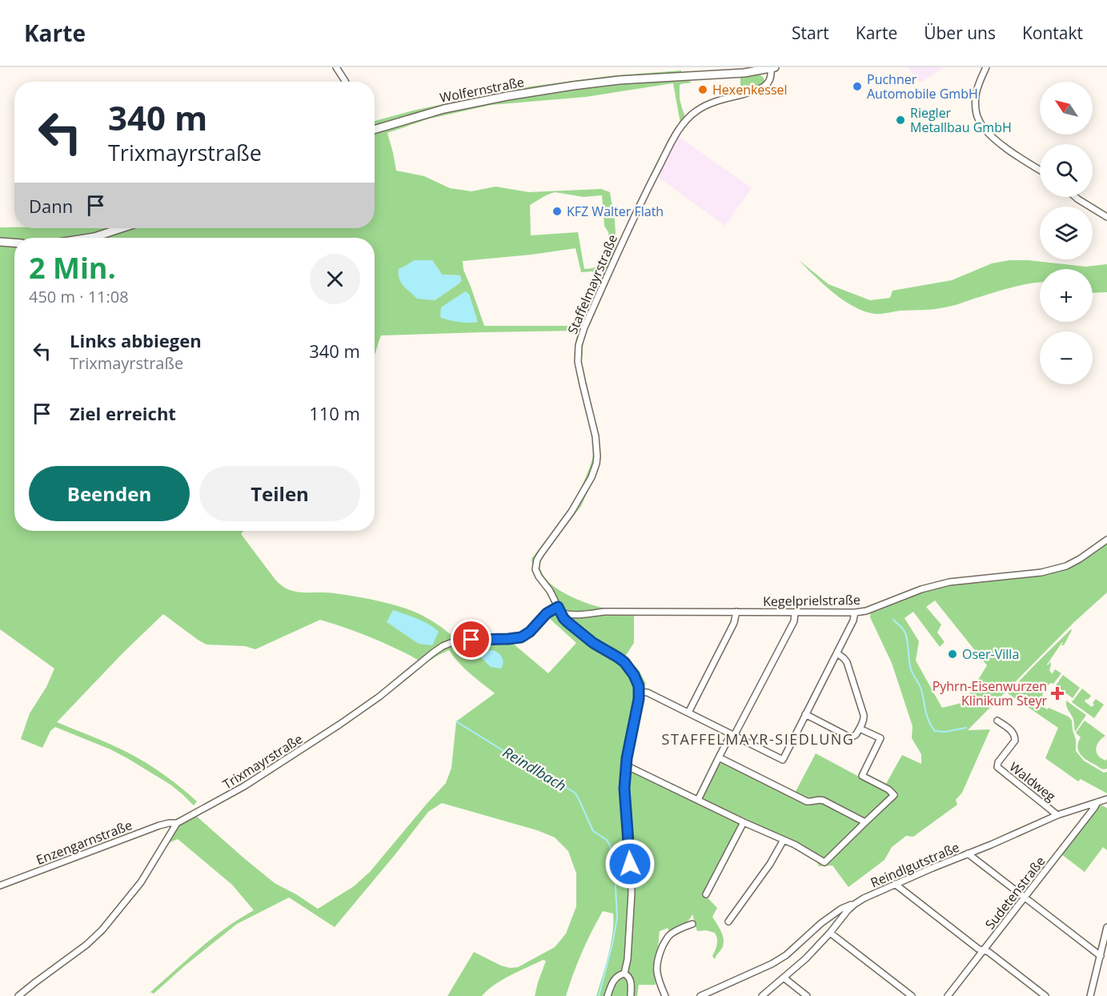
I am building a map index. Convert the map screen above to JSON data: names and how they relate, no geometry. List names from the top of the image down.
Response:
{
  "streets": {
    "main road": ["Wolfernstraße"],
    "street": [
      "Staffelmayrstraße",
      "Kegelprielstraße",
      "Trixmayrstraße",
      "Waldweg",
      "Enzengarnstraße",
      "Reindlgutstraße",
      "Sudetenstraße"
    ]
  },
  "crossings": [
    ["Wolfernstraße", "Staffelmayrstraße"],
    ["Staffelmayrstraße", "Kegelprielstraße"],
    ["Staffelmayrstraße", "Trixmayrstraße"],
    ["Kegelprielstraße", "Trixmayrstraße"],
    ["Trixmayrstraße", "Enzengarnstraße"],
    ["Waldweg", "Reindlgutstraße"],
    ["Reindlgutstraße", "Sudetenstraße"]
  ],
  "districts": ["STAFFELMAYR-SIEDLUNG"],
  "water": ["Reindlbach"],
  "places": {
    "other": [
      "Puchner Automobile GmbH",
      "Hexenkessel",
      "Riegler Metallbau GmbH",
      "KFZ Walter Flath",
      "Oser-Villa"
    ],
    "health": ["Pyhrn-Eisenwurzen Klinikum Steyr"]
  },
  "north": "top left",
  "page": {
    "header": "Karte",
    "nav": [
      "Start",
      "Karte",
      "Über uns",
      "Kontakt"
    ],
    "map_buttons": ["+", "−"],
    "turn": ["340 m", "Trixmayrstraße"],
    "then": "Dann",
    "heading": ["2 Min.", "450 m · 11:08"],
    "list": [
      {
        "name": "Links abbiegen",
        "note": "Trixmayrstraße",
        "value": "340 m"
      },
      {
        "name": "Ziel erreicht",
        "value": "110 m"
      }
    ],
    "buttons": ["Beenden", "Teilen"]
  }
}
